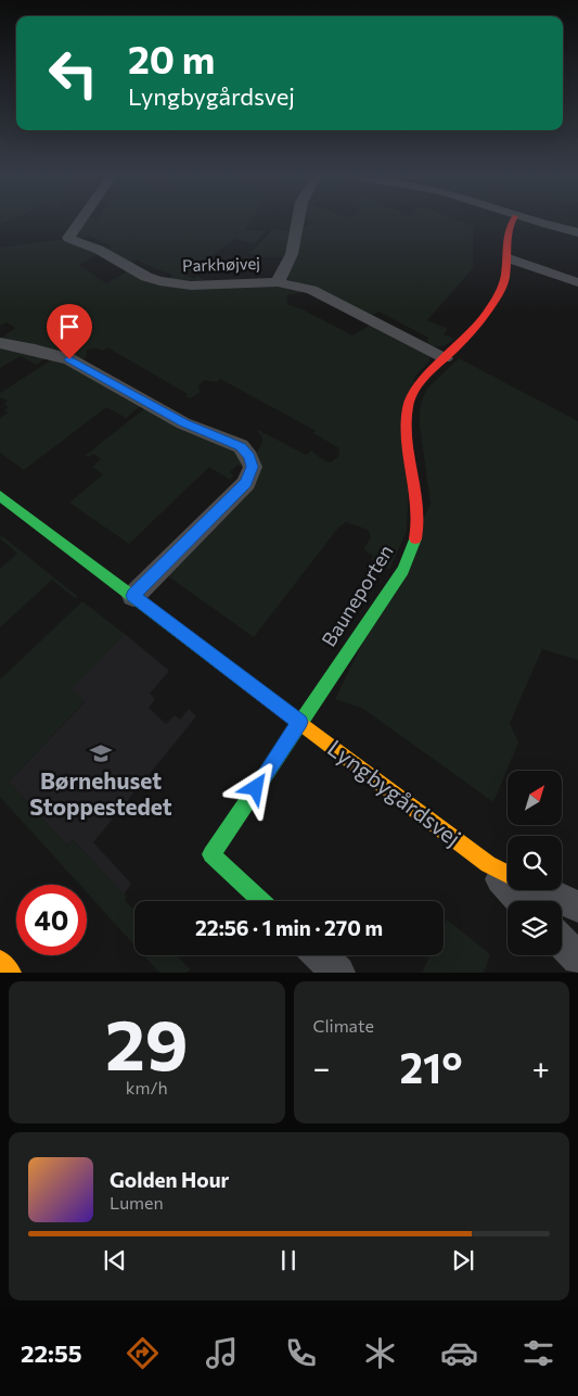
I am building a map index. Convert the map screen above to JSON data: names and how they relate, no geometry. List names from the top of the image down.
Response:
{
  "streets": {
    "street": ["Parkhøjvej", "Bauneporten", "Lyngbygårdsvej"]
  },
  "crossings": [
    ["Parkhøjvej", "Bauneporten"],
    ["Bauneporten", "Lyngbygårdsvej"]
  ],
  "places": {
    "school or university": ["Børnehuset Stoppestedet"]
  },
  "north": "top right",
  "page": {
    "turn": ["20 m", "Lyngbygårdsvej"],
    "limit": "40",
    "trip": "22:56 · 1 min · 270 m",
    "tile": [
      ["29", "km/h"],
      "Climate"
    ],
    "heat": ["−", "21°", "+"],
    "song": ["Golden Hour", "Lumen"],
    "tabs": "22:55"
  }
}
